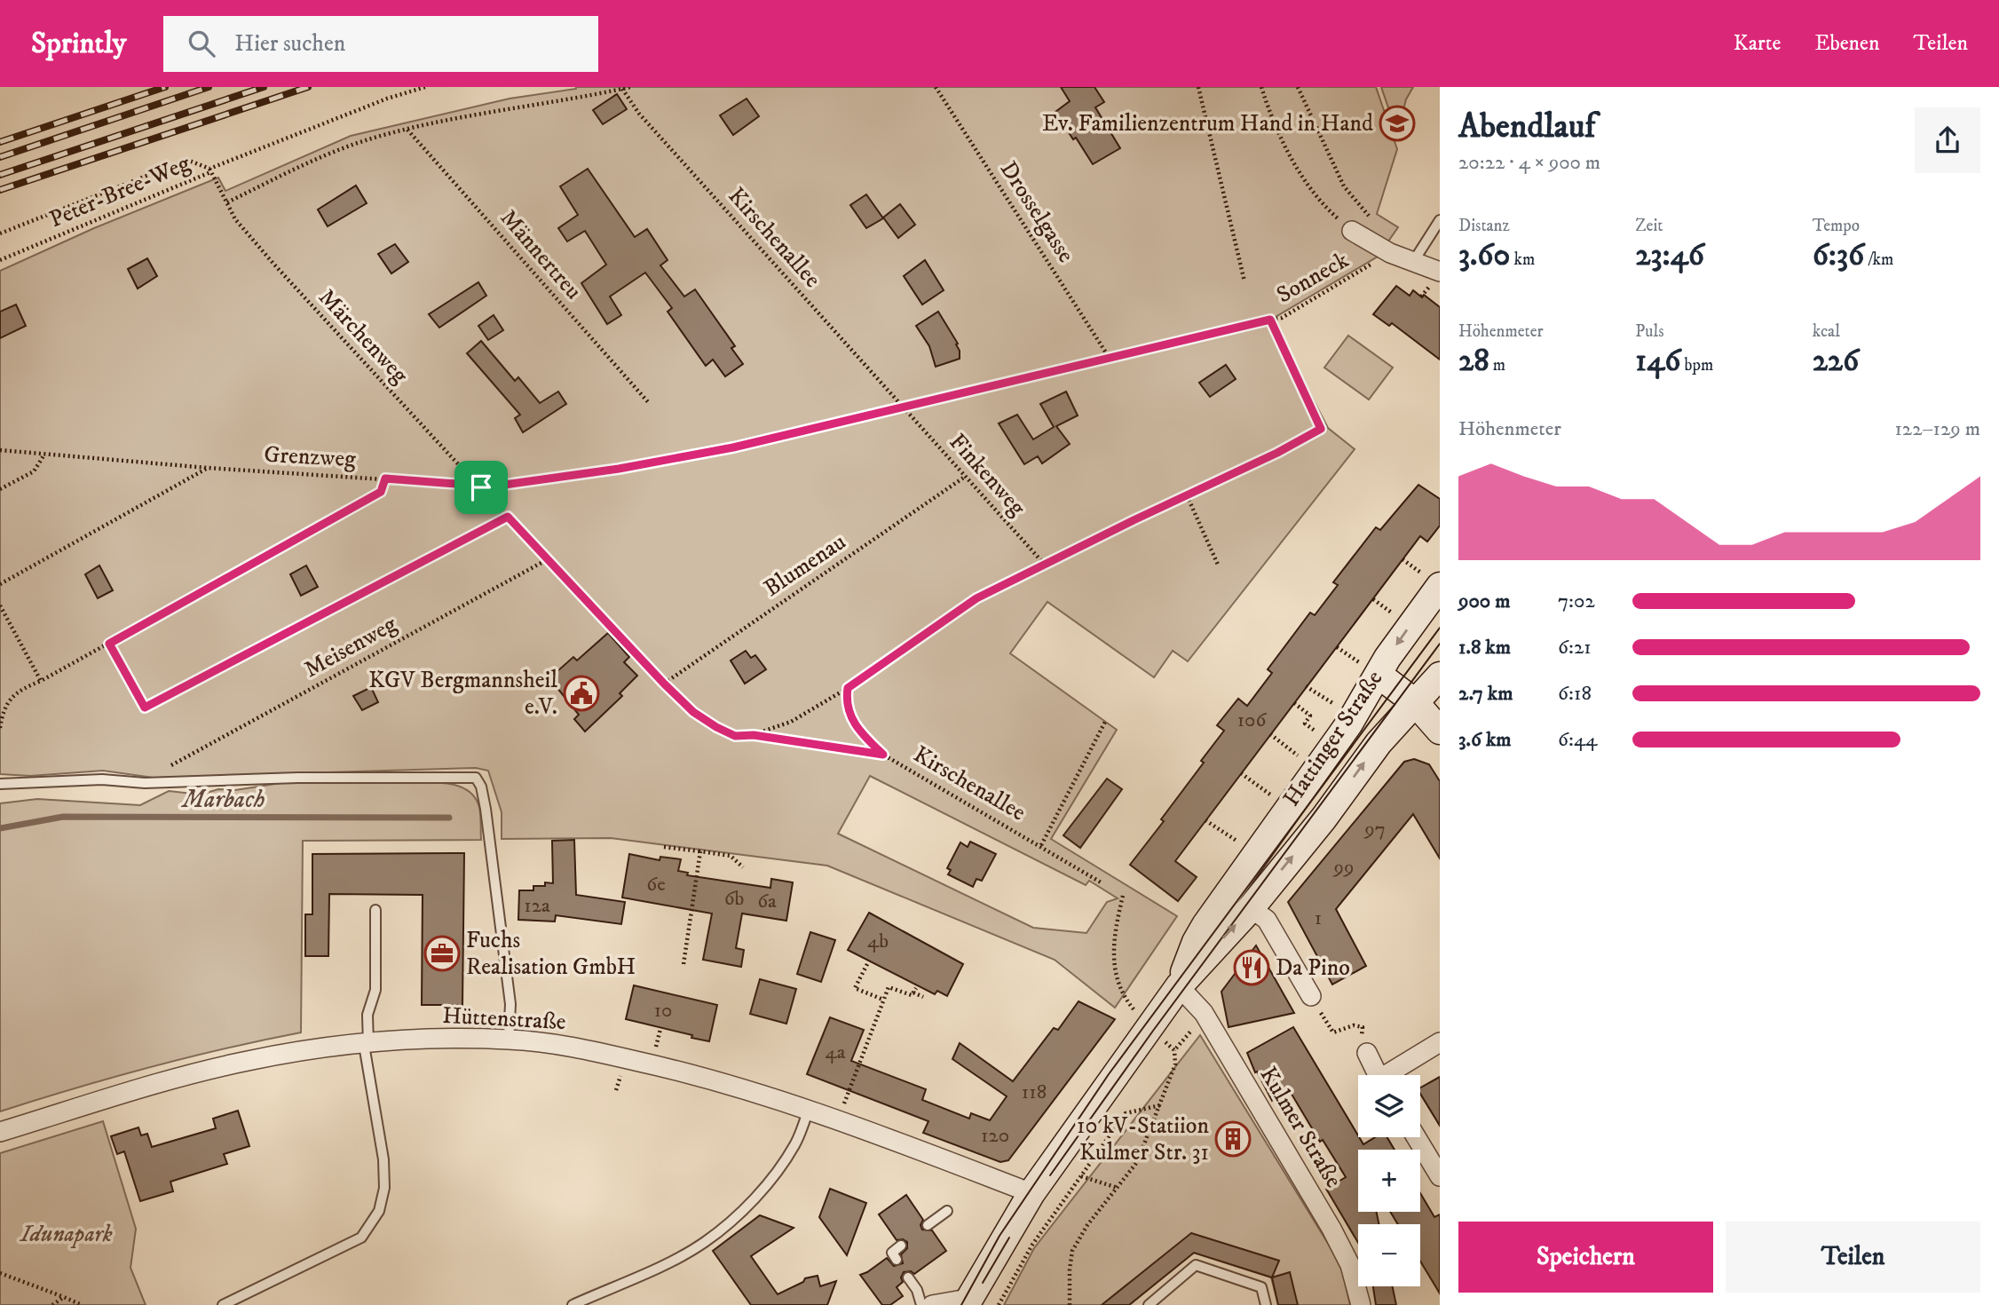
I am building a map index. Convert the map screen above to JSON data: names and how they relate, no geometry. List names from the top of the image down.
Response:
{
  "streets": {
    "main road": ["Hattinger Straße"],
    "street": ["Hüttenstraße", "Kulmer Straße"],
    "path": [
      "Peter-Bree-Weg",
      "Drosselgasse",
      "Kirschenallee",
      "Männertreu",
      "Sonneck",
      "Märchenweg",
      "Grenzweg",
      "Finkenweg",
      "Blumenau",
      "Meisenweg"
    ]
  },
  "crossings": [
    ["Peter-Bree-Weg", "Märchenweg"],
    ["Drosselgasse", "Grenzweg"],
    ["Kirschenallee", "Sonneck"],
    ["Kirschenallee", "Märchenweg"],
    ["Kirschenallee", "Grenzweg"],
    ["Kirschenallee", "Finkenweg"],
    ["Kirschenallee", "Blumenau"],
    ["Kirschenallee", "Meisenweg"],
    ["Sonneck", "Grenzweg"],
    ["Sonneck", "Finkenweg"],
    ["Märchenweg", "Grenzweg"],
    ["Grenzweg", "Finkenweg"],
    ["Finkenweg", "Blumenau"],
    ["Hattinger Straße", "Hüttenstraße"],
    ["Hattinger Straße", "Kulmer Straße"]
  ],
  "water": ["Marbach"],
  "parks": ["Idunapark"],
  "places": {
    "school or university": ["Ev. Familienzentrum Hand in Hand"],
    "public building": ["KGV Bergmannsheil e.V."],
    "office": ["Fuchs Realisation GmbH"],
    "restaurant": ["Da Pino"],
    "building": ["10 kV-Statiion Kulmer Str. 31"]
  },
  "house_numbers": [
    "106",
    "97",
    "99",
    "6e",
    "6b",
    "6a",
    "12a",
    "1",
    "4b",
    "10",
    "4a",
    "118",
    "120"
  ],
  "page": {
    "header": "Sprintly",
    "search": "Hier suchen",
    "nav": ["Karte", "Ebenen", "Teilen"],
    "heading": ["Abendlauf", "20:22 · 4 × 900 m"],
    "stats": [
      ["Distanz", "3.60 km"],
      ["Zeit", "23:46"],
      ["Tempo", "6:36 /km"],
      ["Höhenmeter", "28 m"],
      ["Puls", "146 bpm"],
      ["kcal", "226"]
    ],
    "chart": ["Höhenmeter", "122–129 m"],
    "list": [
      {
        "name": "900 m",
        "note": "7:02"
      },
      {
        "name": "1.8 km",
        "note": "6:21"
      },
      {
        "name": "2.7 km",
        "note": "6:18"
      },
      {
        "name": "3.6 km",
        "note": "6:44"
      }
    ],
    "map_buttons": ["+", "−"],
    "buttons": ["Speichern", "Teilen"]
  }
}
